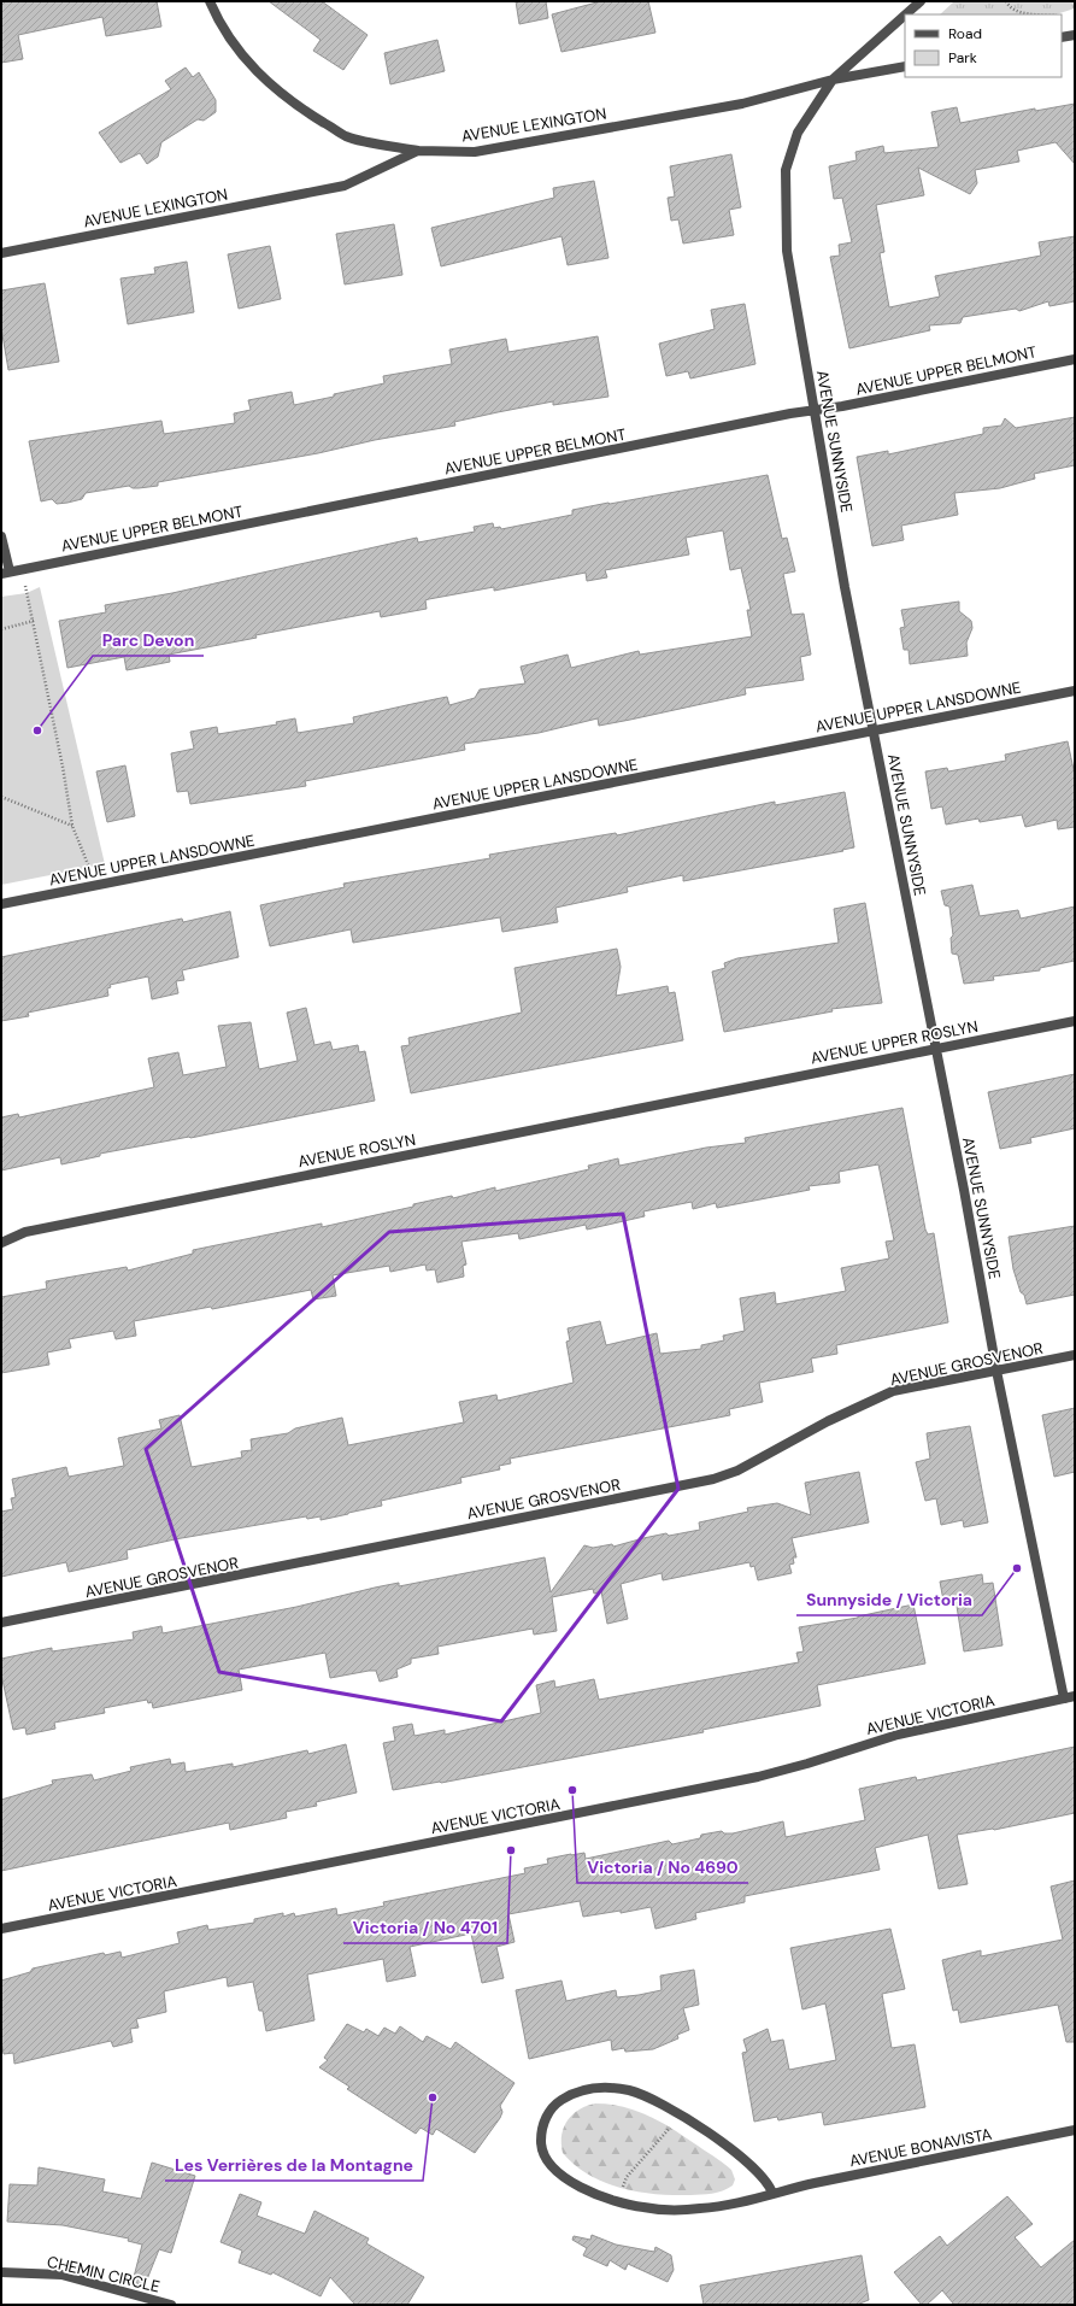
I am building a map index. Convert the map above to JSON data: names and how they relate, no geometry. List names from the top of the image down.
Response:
{
  "streets": {
    "street": [
      "AVENUE LEXINGTON",
      "AVENUE UPPER BELMONT",
      "AVENUE SUNNYSIDE",
      "AVENUE UPPER LANSDOWNE",
      "AVENUE UPPER ROSLYN",
      "AVENUE ROSLYN",
      "AVENUE GROSVENOR",
      "AVENUE VICTORIA",
      "AVENUE BONAVISTA",
      "CHEMIN CIRCLE"
    ]
  },
  "crossings": [
    ["AVENUE LEXINGTON", "AVENUE SUNNYSIDE"],
    ["AVENUE UPPER BELMONT", "AVENUE SUNNYSIDE"],
    ["AVENUE SUNNYSIDE", "AVENUE UPPER LANSDOWNE"],
    ["AVENUE SUNNYSIDE", "AVENUE UPPER ROSLYN"],
    ["AVENUE SUNNYSIDE", "AVENUE GROSVENOR"],
    ["AVENUE SUNNYSIDE", "AVENUE VICTORIA"],
    ["AVENUE UPPER ROSLYN", "AVENUE ROSLYN"]
  ],
  "places": [
    "Parc Devon",
    "Sunnyside / Victoria",
    "Victoria / No 4690",
    "Victoria / No 4701",
    "Les Verrières de la Montagne"
  ],
  "legend": ["Road", "Park"]
}
